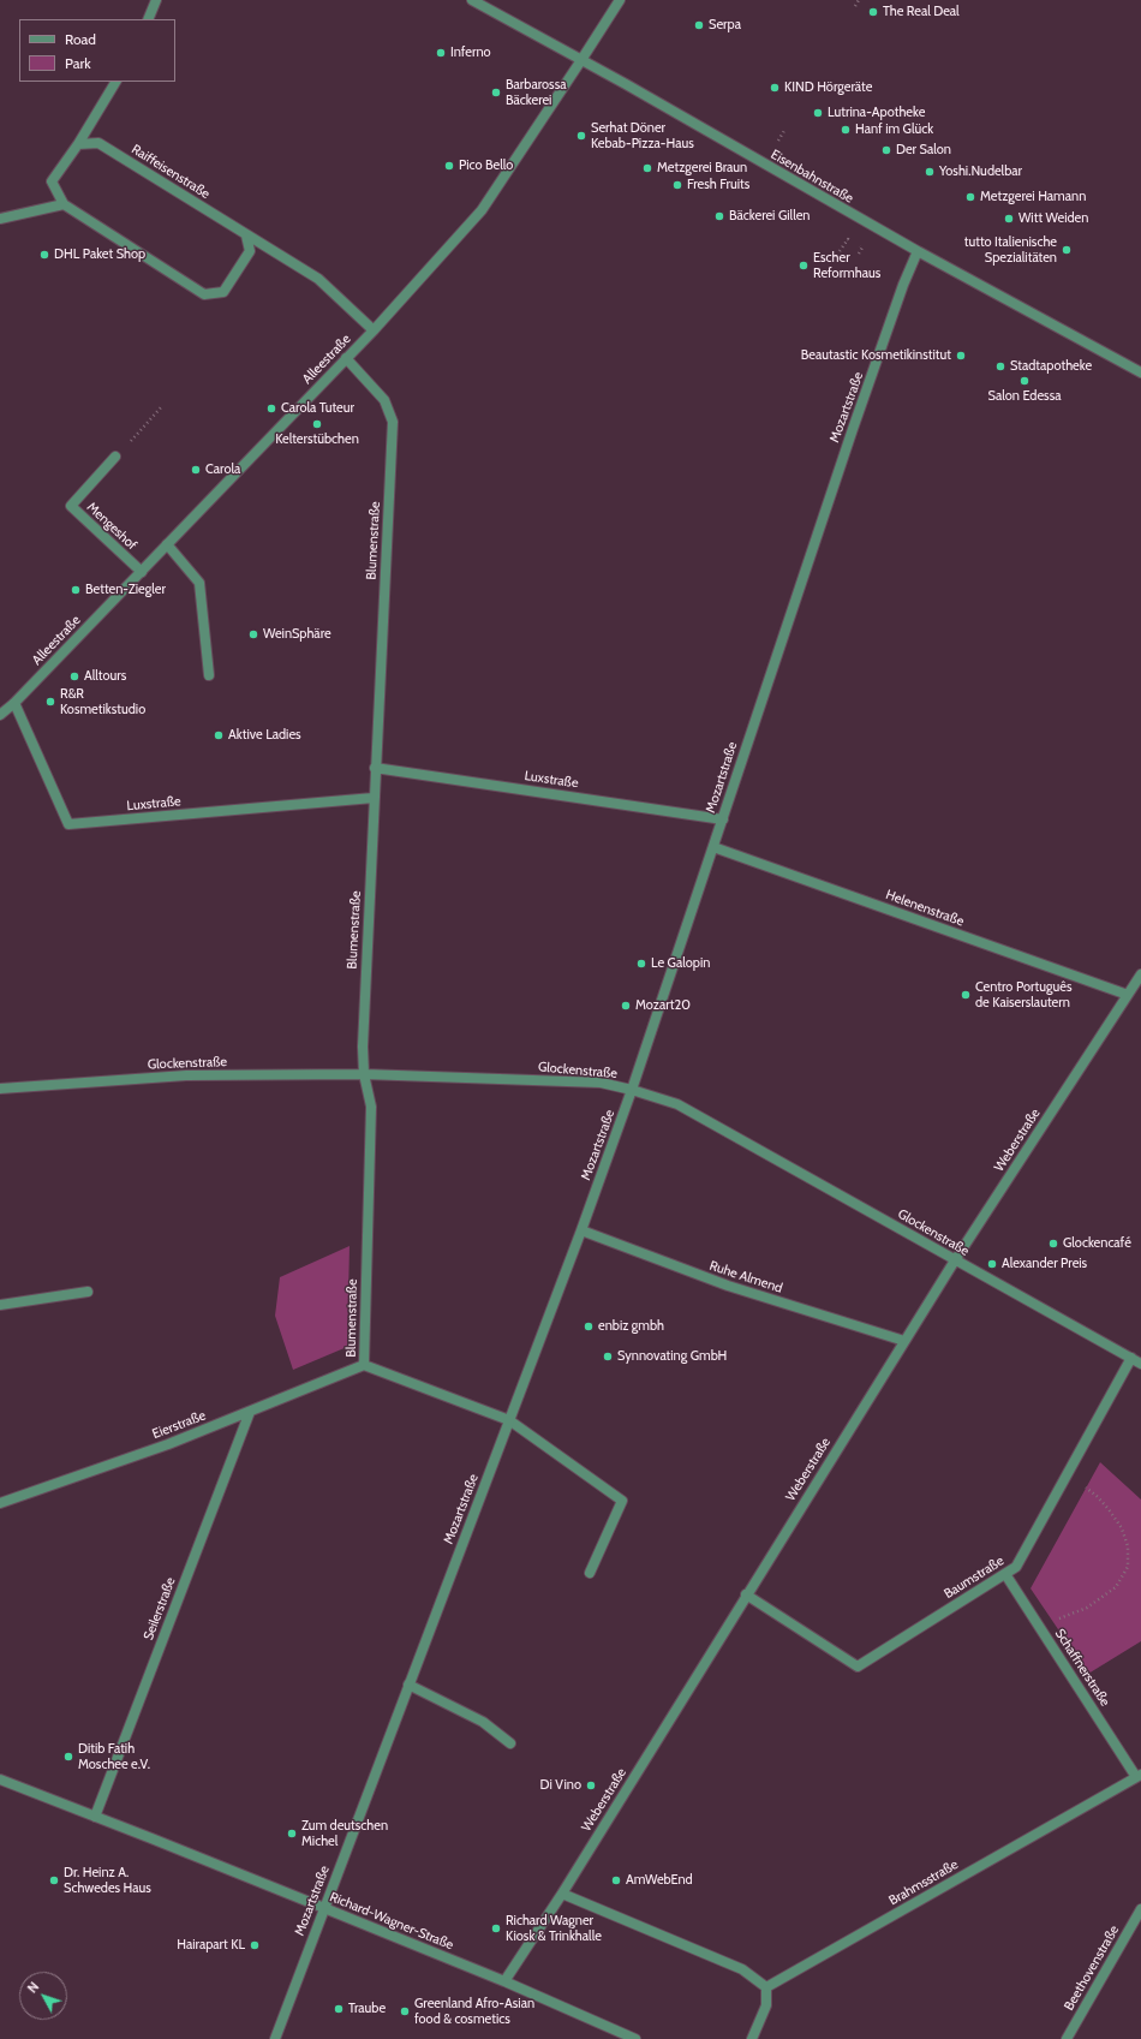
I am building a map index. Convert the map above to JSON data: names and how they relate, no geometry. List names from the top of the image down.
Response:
{
  "streets": {
    "street": [
      "Raiffeisenstraße",
      "Eisenbahnstraße",
      "Alleestraße",
      "Mozartstraße",
      "Mengeshof",
      "Blumenstraße",
      "Luxstraße",
      "Helenenstraße",
      "Glockenstraße",
      "Weberstraße",
      "Ruhe Almend",
      "Eierstraße",
      "Baumstraße",
      "Seilerstraße",
      "Schaffnerstraße",
      "Brahmsstraße",
      "Richard-Wagner-Straße",
      "Beethovenstraße"
    ]
  },
  "crossings": [
    ["Raiffeisenstraße", "Alleestraße"],
    ["Eisenbahnstraße", "Alleestraße"],
    ["Eisenbahnstraße", "Mozartstraße"],
    ["Alleestraße", "Mengeshof"],
    ["Alleestraße", "Blumenstraße"],
    ["Alleestraße", "Luxstraße"],
    ["Mozartstraße", "Blumenstraße"],
    ["Mozartstraße", "Luxstraße"],
    ["Mozartstraße", "Helenenstraße"],
    ["Mozartstraße", "Glockenstraße"],
    ["Mozartstraße", "Ruhe Almend"],
    ["Mozartstraße", "Richard-Wagner-Straße"],
    ["Blumenstraße", "Luxstraße"],
    ["Blumenstraße", "Glockenstraße"],
    ["Blumenstraße", "Eierstraße"],
    ["Helenenstraße", "Weberstraße"],
    ["Glockenstraße", "Weberstraße"],
    ["Glockenstraße", "Baumstraße"],
    ["Weberstraße", "Ruhe Almend"],
    ["Weberstraße", "Baumstraße"],
    ["Weberstraße", "Richard-Wagner-Straße"],
    ["Eierstraße", "Seilerstraße"],
    ["Baumstraße", "Schaffnerstraße"],
    ["Seilerstraße", "Richard-Wagner-Straße"],
    ["Schaffnerstraße", "Brahmsstraße"]
  ],
  "places": [
    "The Real Deal",
    "Serpa",
    "Inferno",
    "KIND Hörgeräte",
    "Barbarossa Bäckerei",
    "Lutrina-Apotheke",
    "Hanf im Glück",
    "Serhat Döner Kebab-Pizza-Haus",
    "Der Salon",
    "Pico Bello",
    "Metzgerei Braun",
    "Yoshi.Nudelbar",
    "Fresh Fruits",
    "Metzgerei Hamann",
    "Bäckerei Gillen",
    "Witt Weiden",
    "tutto Italienische Spezialitäten",
    "DHL Paket Shop",
    "Escher Reformhaus",
    "Beautastic Kosmetikinstitut",
    "Stadtapotheke",
    "Salon Edessa",
    "Carola Tuteur",
    "Kelterstübchen",
    "Carola",
    "Betten-Ziegler",
    "WeinSphäre",
    "Alltours",
    "R&R Kosmetikstudio",
    "Aktive Ladies",
    "Le Galopin",
    "Centro Português de Kaiserslautern",
    "Mozart20",
    "Glockencafé",
    "Alexander Preis",
    "enbiz gmbh",
    "Synnovating GmbH",
    "Ditib Fatih Moschee e.V.",
    "Di Vino",
    "Zum deutschen Michel",
    "Dr. Heinz A. Schwedes Haus",
    "AmWebEnd",
    "Richard Wagner Kiosk & Trinkhalle",
    "Hairapart KL",
    "Traube",
    "Greenland Afro-Asian food & cosmetics"
  ],
  "legend": ["Road", "Park"],
  "north": "top left"
}
